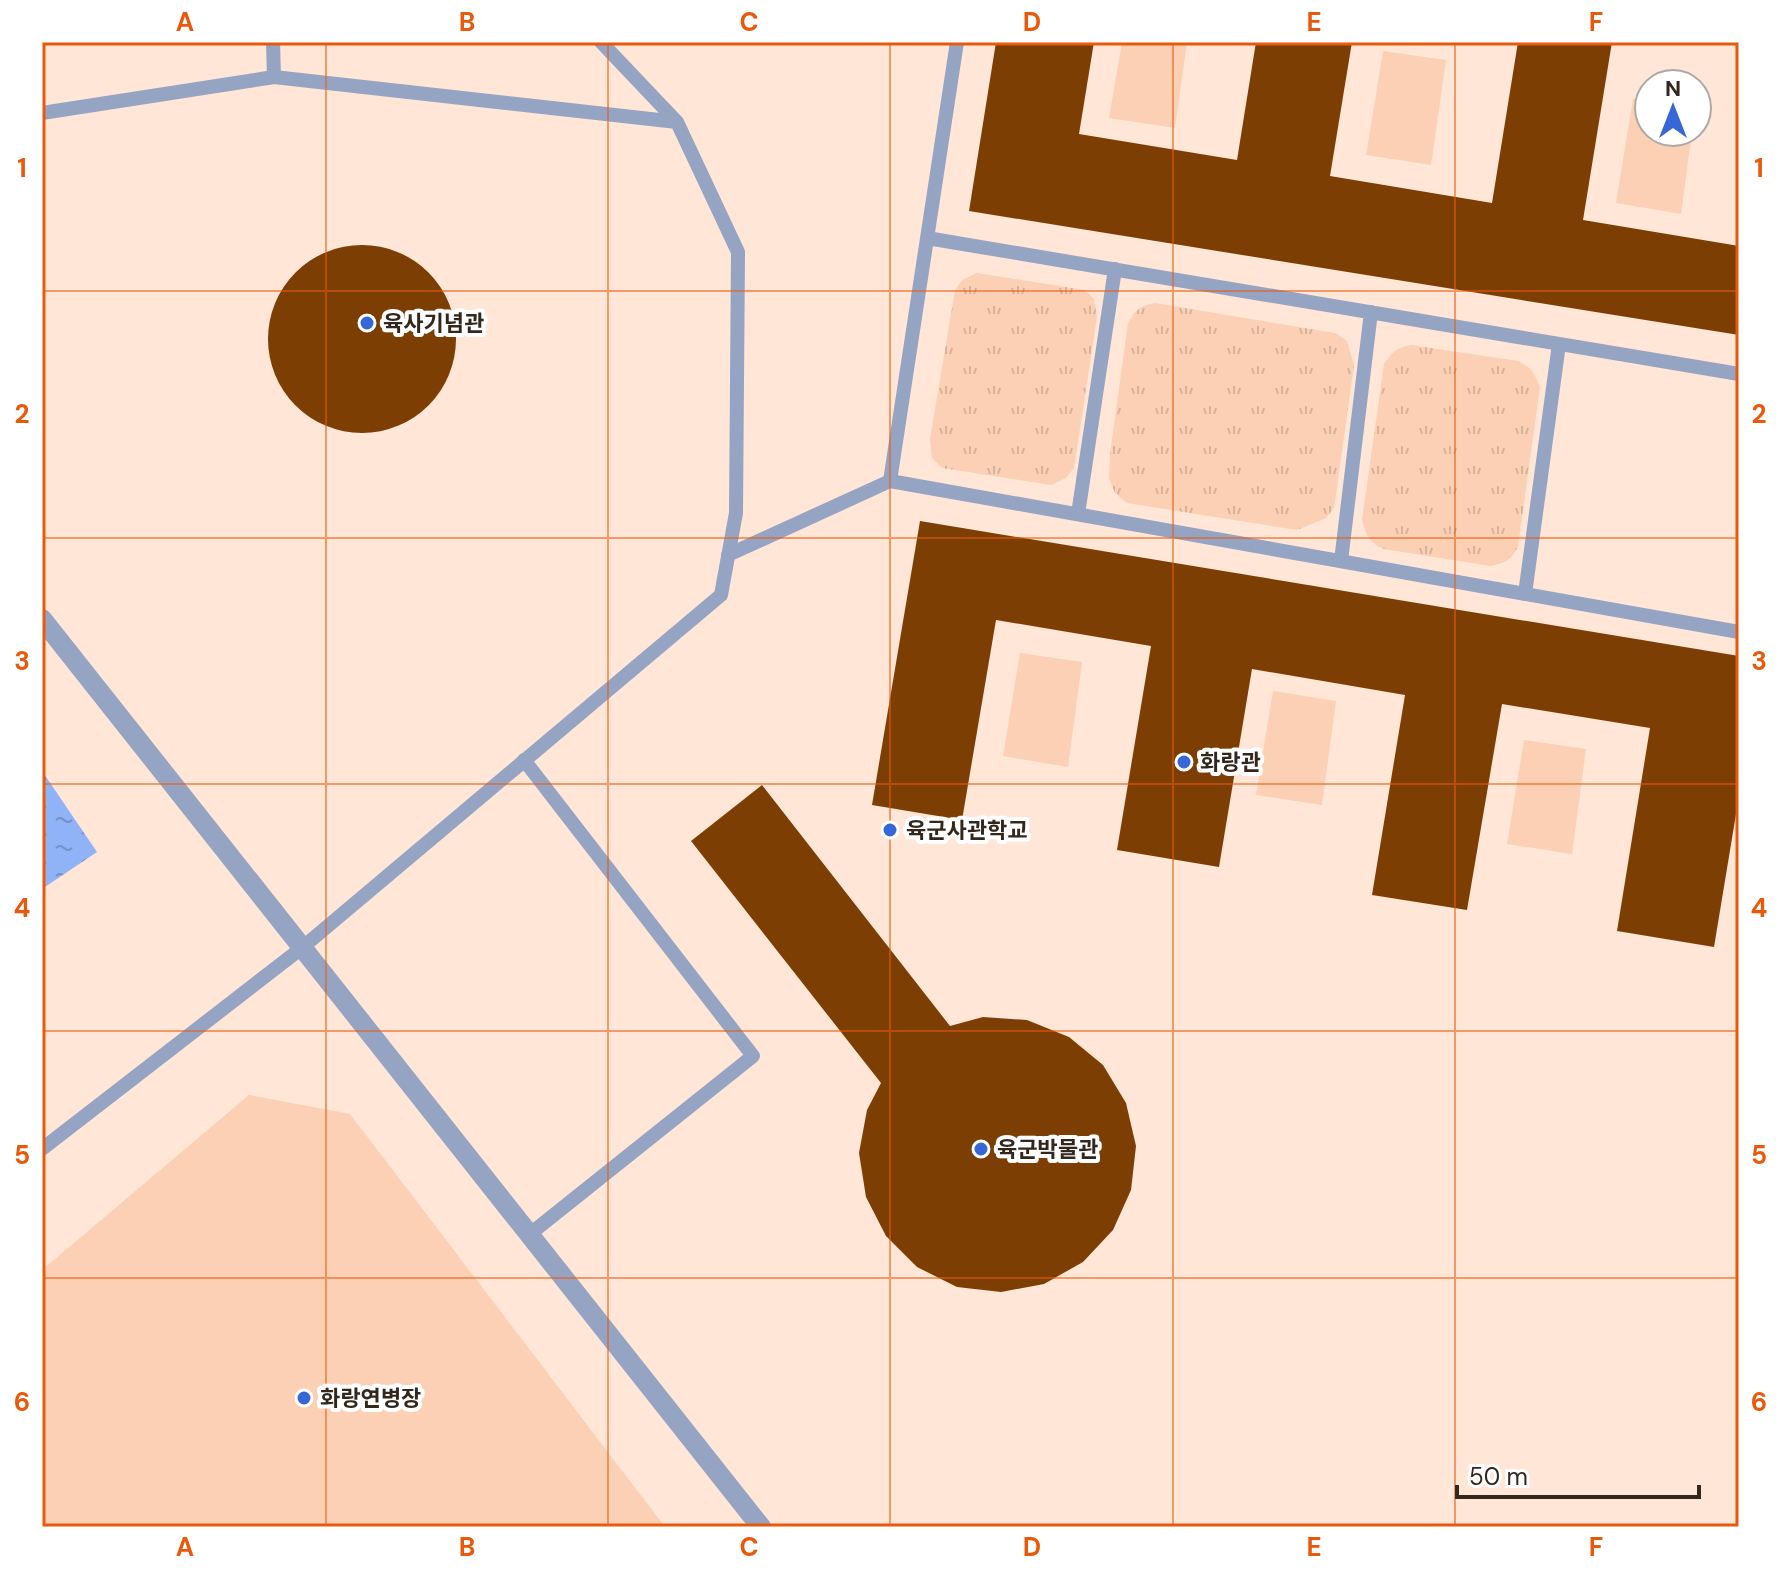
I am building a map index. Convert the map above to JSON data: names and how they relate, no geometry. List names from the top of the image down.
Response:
{
  "places": [
    "육사기념관",
    "화랑관",
    "육군사관학교",
    "육군박물관",
    "화랑연병장"
  ],
  "scale_bar": "50 m",
  "north": "top",
  "grid": {
    "columns": [
      "A",
      "B",
      "C",
      "D",
      "E",
      "F"
    ],
    "rows": [
      "1",
      "2",
      "3",
      "4",
      "5",
      "6"
    ]
  }
}
